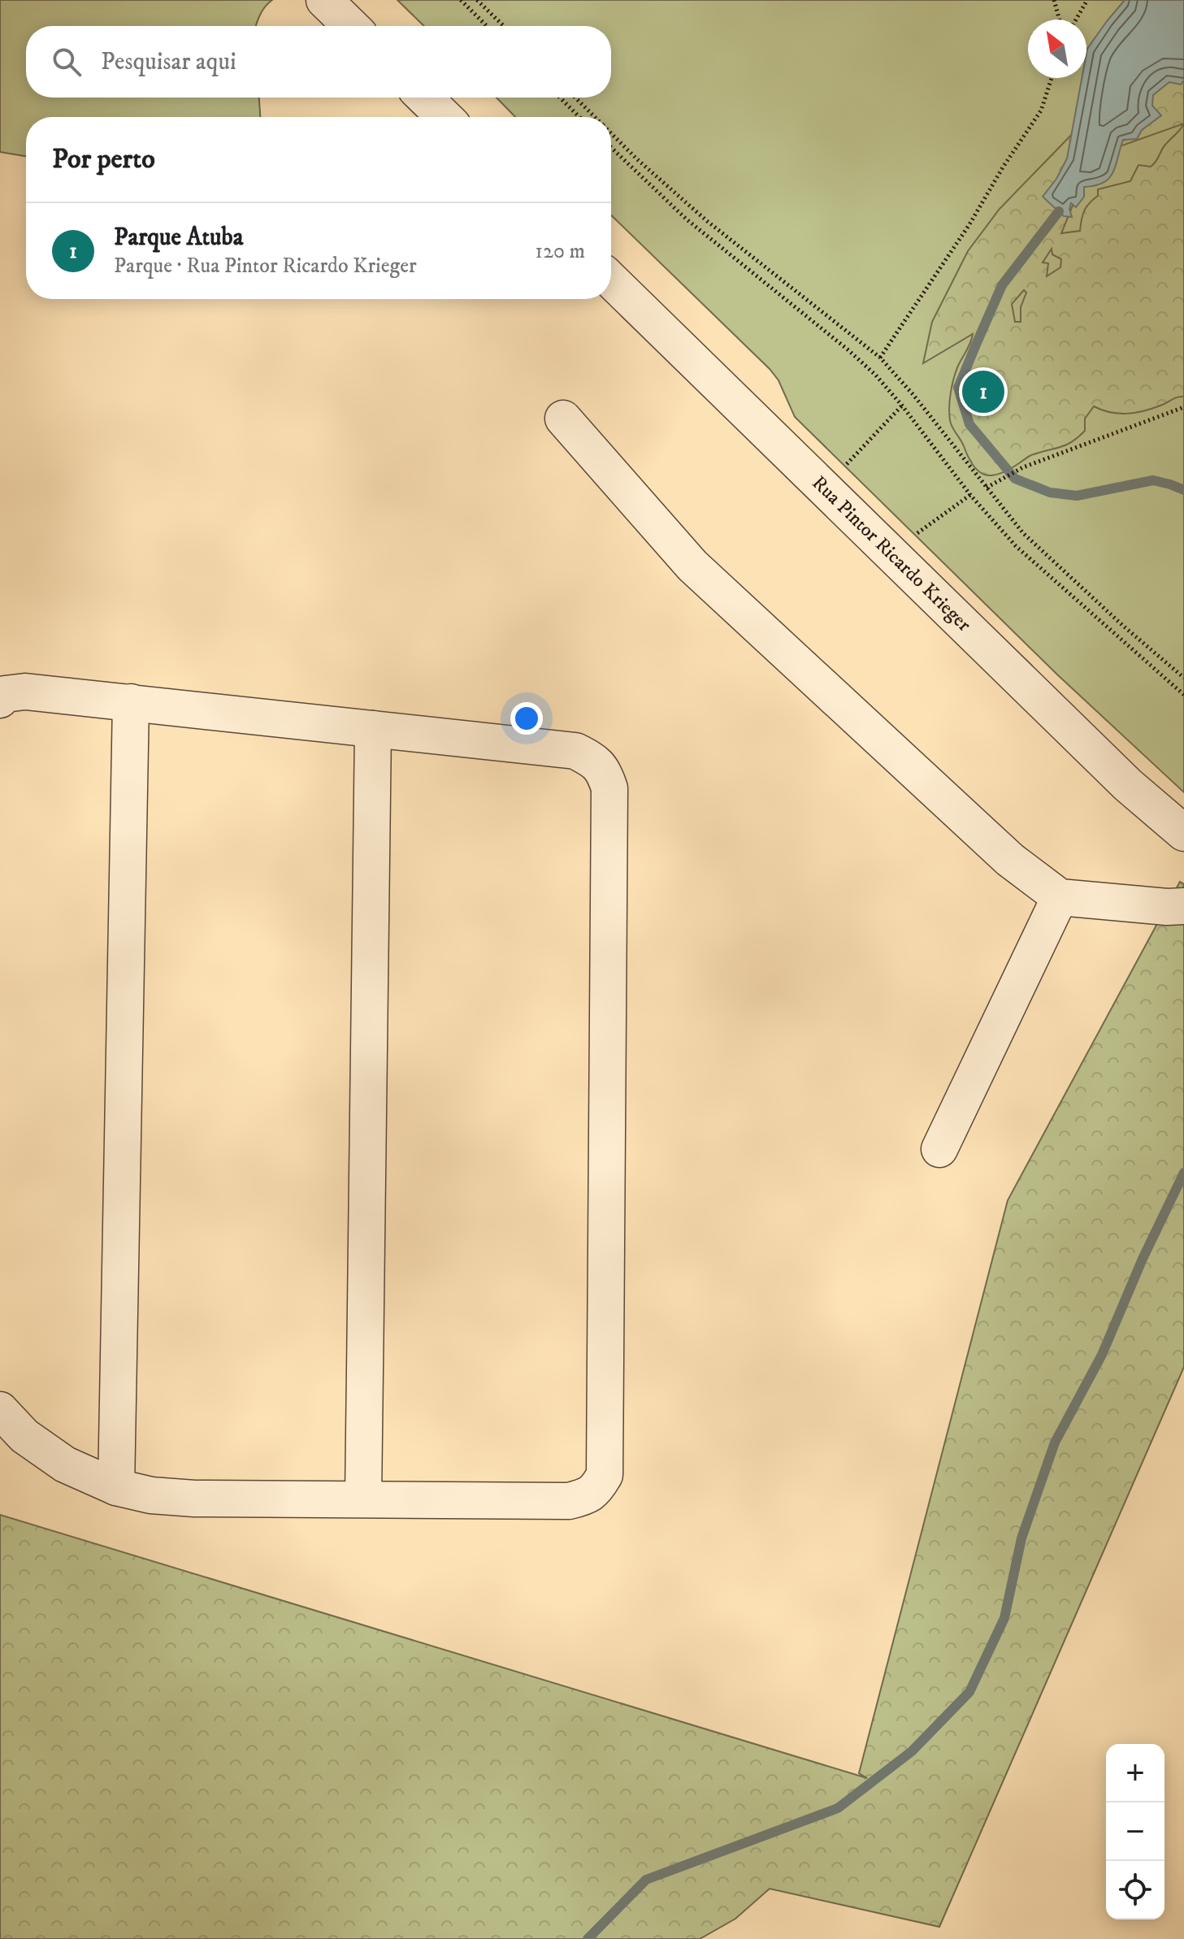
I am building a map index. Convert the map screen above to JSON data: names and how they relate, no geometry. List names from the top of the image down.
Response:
{
  "streets": {
    "street": ["Rua Pintor Ricardo Krieger"]
  },
  "north": "top left",
  "page": {
    "search": "Pesquisar aqui",
    "heading": "Por perto",
    "list": [
      {
        "mark": "1",
        "name": "Parque Atuba",
        "note": "Parque · Rua Pintor Ricardo Krieger",
        "value": "120 m"
      }
    ],
    "pins": "1",
    "map_buttons": ["+", "−"]
  }
}
